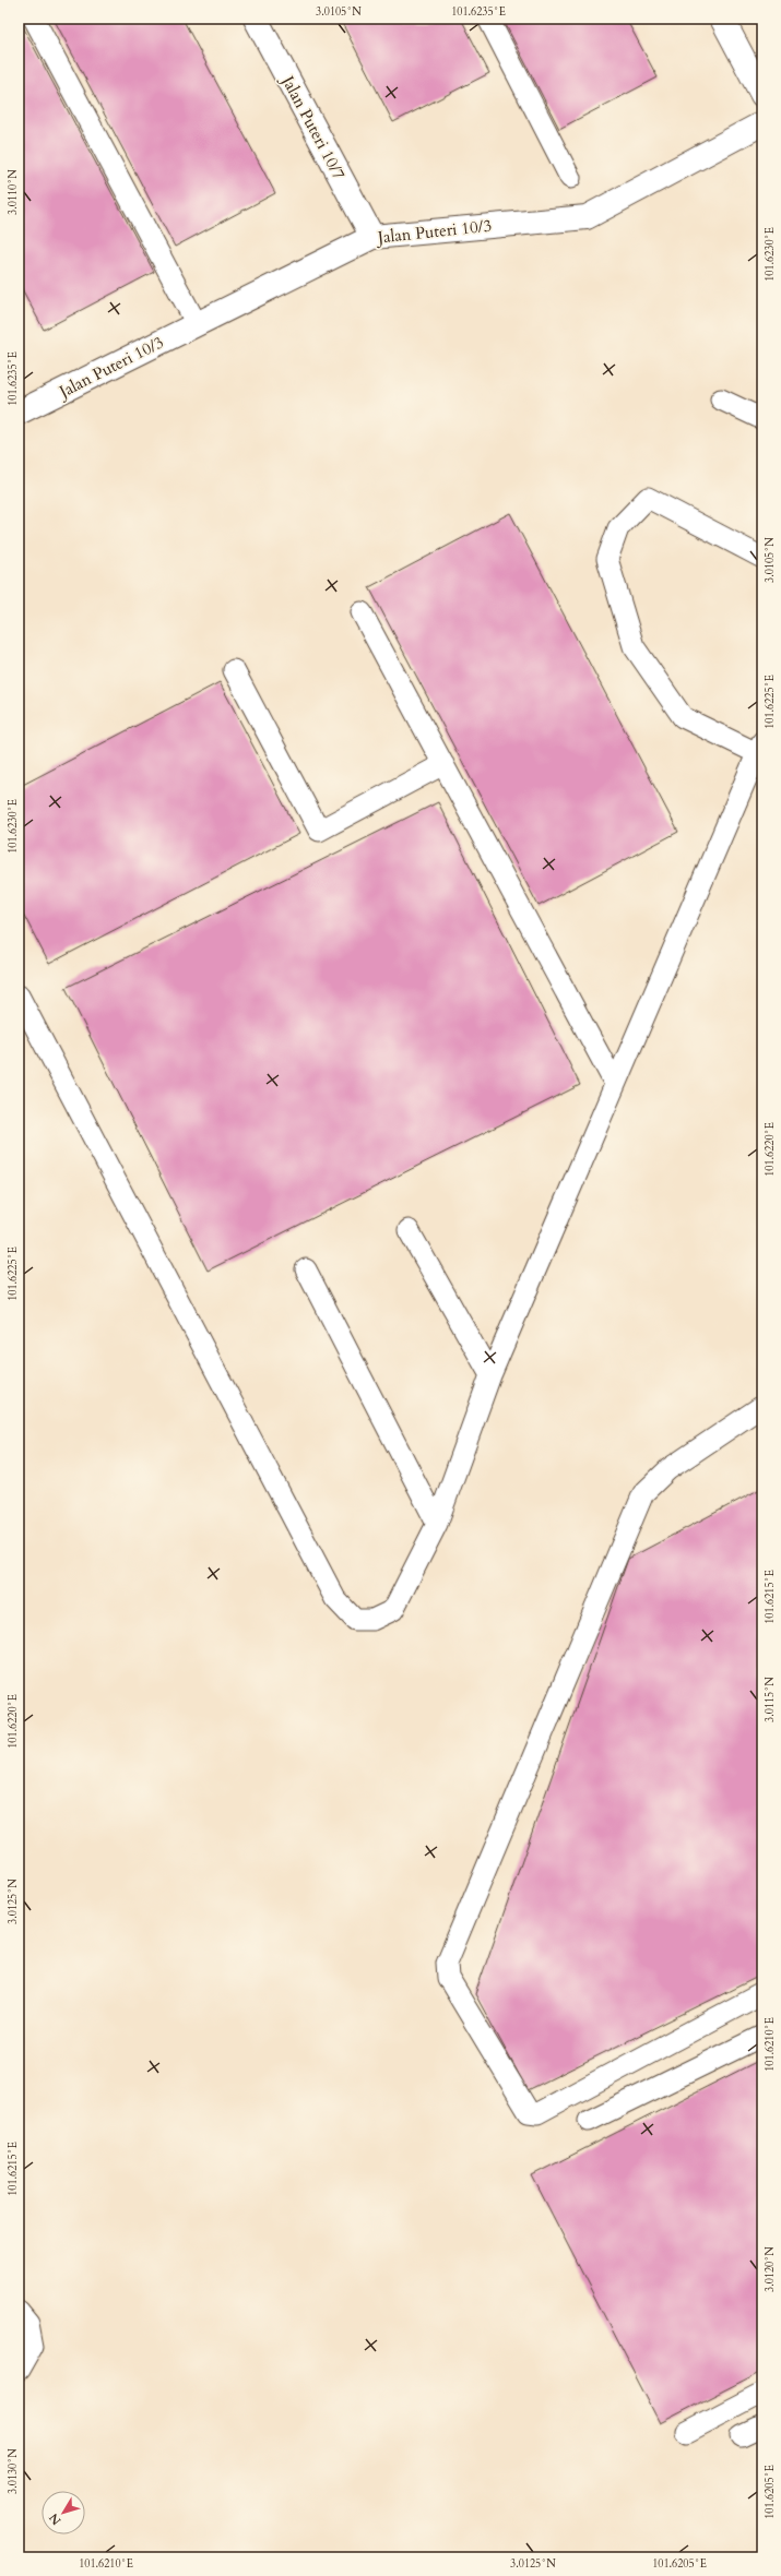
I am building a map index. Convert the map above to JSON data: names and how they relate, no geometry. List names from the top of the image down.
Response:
{
  "streets": {
    "street": ["Jalan Puteri 10/7", "Jalan Puteri 10/3"]
  },
  "crossings": [
    ["Jalan Puteri 10/7", "Jalan Puteri 10/3"]
  ],
  "north": "bottom left",
  "coordinates": [
    "3.0105°N",
    "101.6235°E",
    "3.0110°N",
    "101.6230°E",
    "101.6225°E",
    "101.6220°E",
    "101.6215°E",
    "3.0115°N",
    "3.0125°N",
    "101.6210°E",
    "3.0120°N",
    "3.0130°N",
    "101.6205°E"
  ]
}
